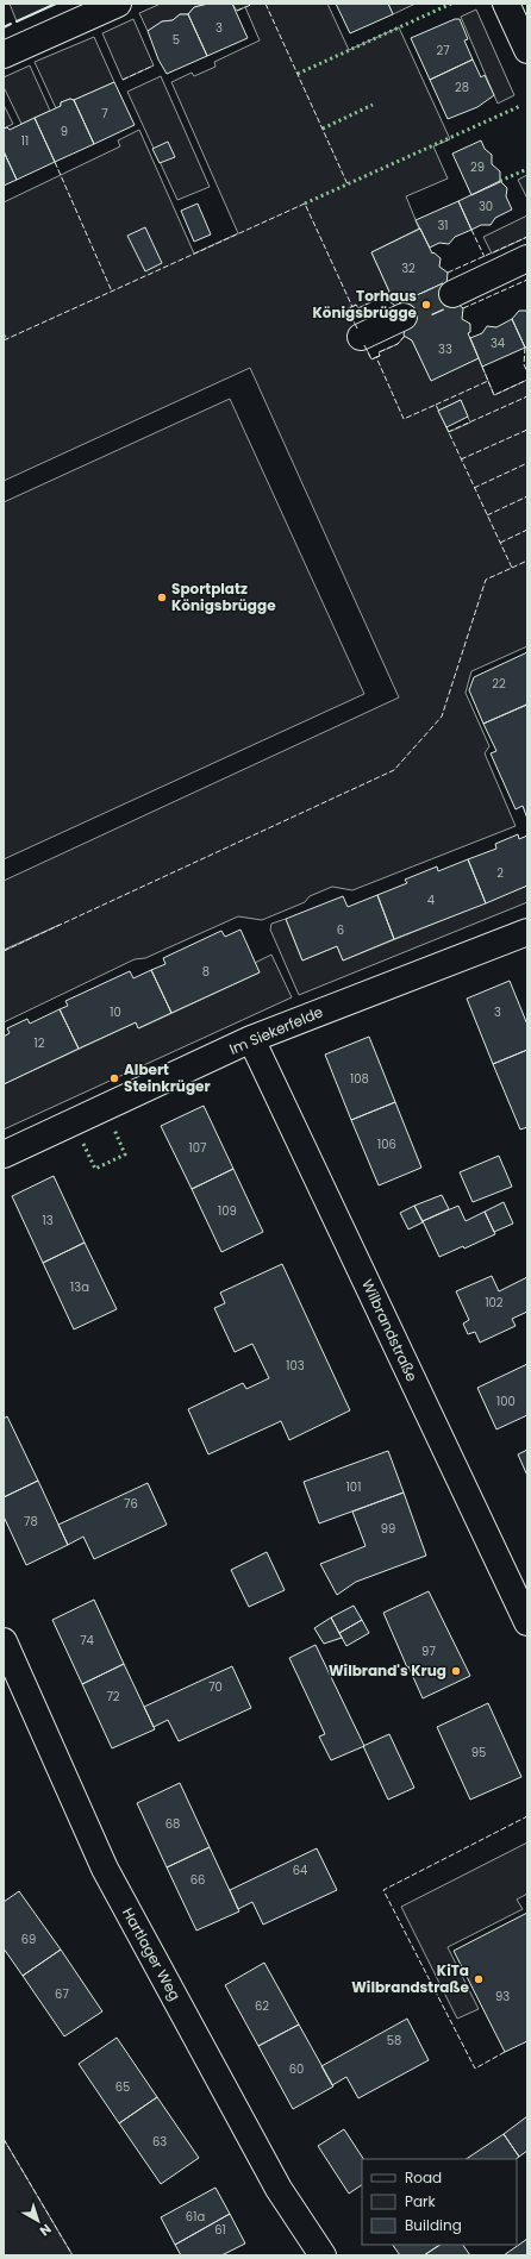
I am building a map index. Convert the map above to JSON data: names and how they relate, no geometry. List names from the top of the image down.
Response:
{
  "streets": {
    "street": ["Im Siekerfelde", "Wilbrandstraße", "Hartlager Weg"]
  },
  "crossings": [
    ["Im Siekerfelde", "Wilbrandstraße"]
  ],
  "places": [
    "Torhaus Königsbrügge",
    "Sportplatz Königsbrügge",
    "Albert Steinkrüger",
    "Wilbrand's Krug",
    "KiTa Wilbrandstraße"
  ],
  "house_numbers": [
    "3",
    "5",
    "27",
    "28",
    "7",
    "9",
    "11",
    "29",
    "30",
    "31",
    "32",
    "34",
    "33",
    "22",
    "2",
    "4",
    "6",
    "8",
    "10",
    "3",
    "12",
    "108",
    "106",
    "107",
    "109",
    "13",
    "13a",
    "102",
    "103",
    "100",
    "101",
    "76",
    "78",
    "99",
    "74",
    "97",
    "70",
    "72",
    "95",
    "68",
    "64",
    "66",
    "69",
    "67",
    "93",
    "62",
    "58",
    "60",
    "65",
    "63",
    "61a",
    "61"
  ],
  "legend": ["Road", "Park", "Building"],
  "north": "bottom right"
}
